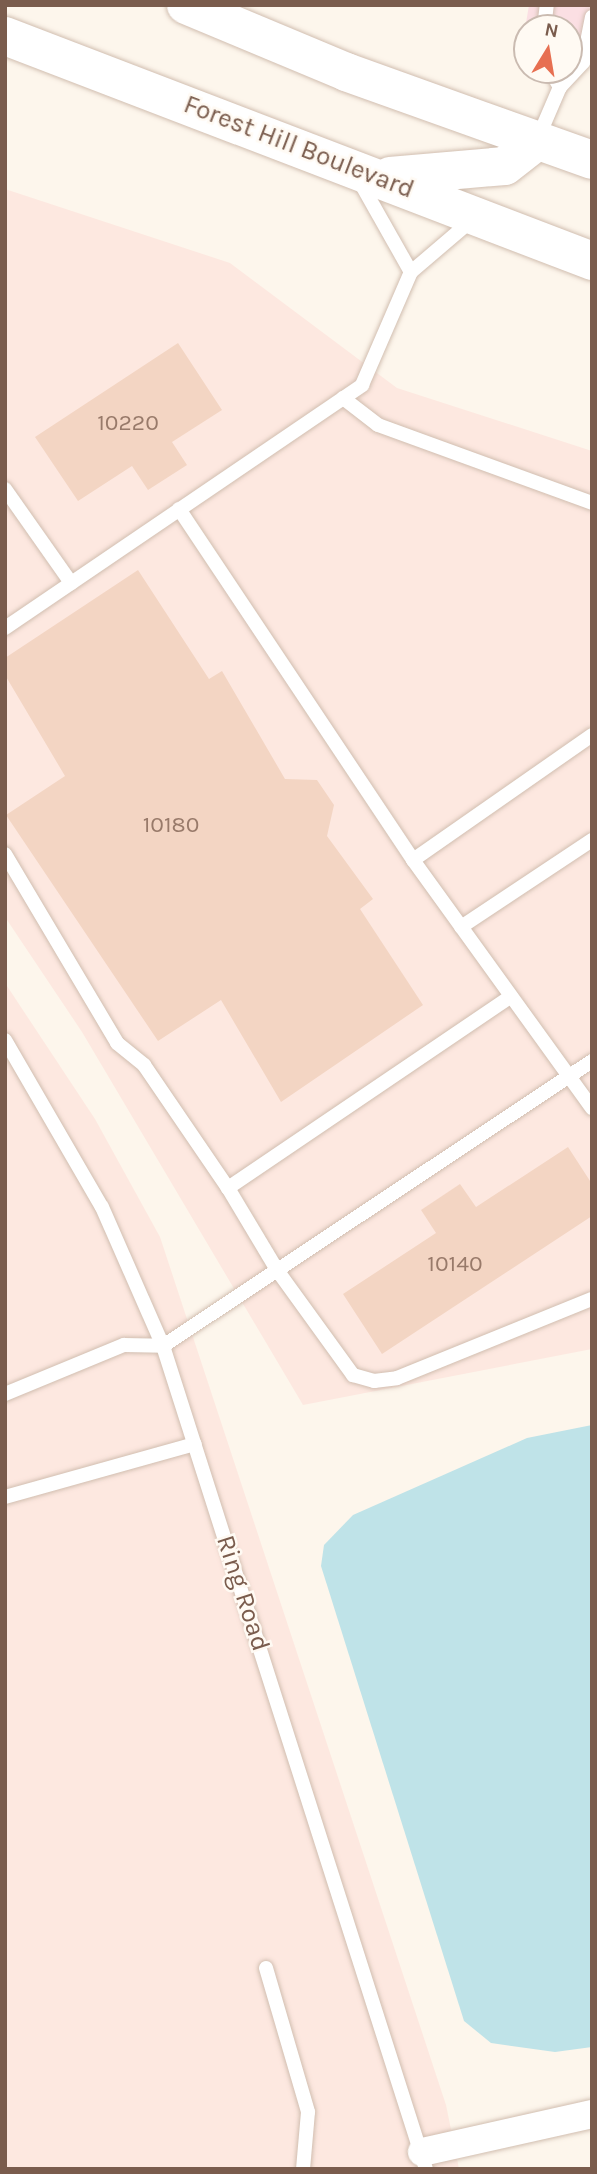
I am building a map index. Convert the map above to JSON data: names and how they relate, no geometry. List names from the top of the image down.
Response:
{
  "streets": {
    "main road": ["Forest Hill Boulevard"],
    "lane": ["Ring Road"]
  },
  "house_numbers": ["10220", "10180", "10140"],
  "north": "top"
}
